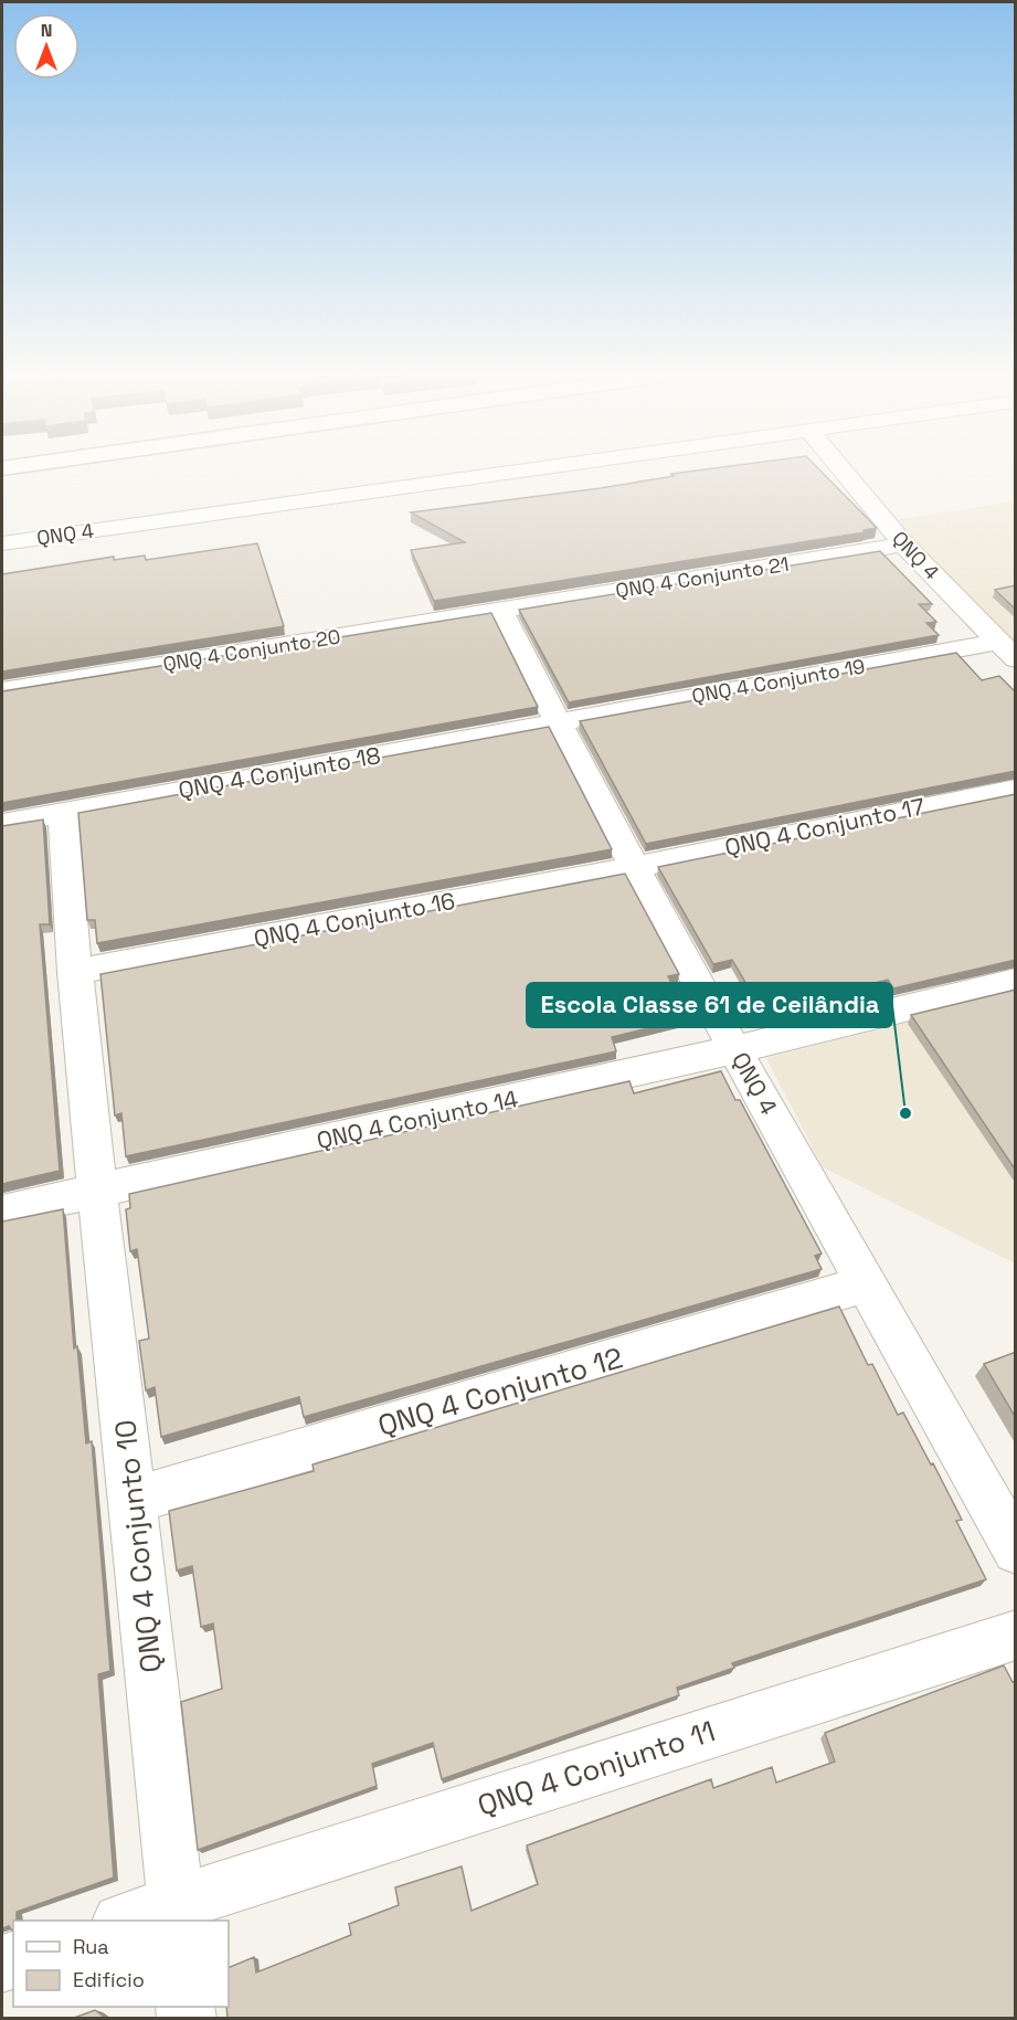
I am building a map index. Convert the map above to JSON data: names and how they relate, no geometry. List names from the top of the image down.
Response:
{
  "streets": {
    "street": [
      "QNQ 4",
      "QNQ 4 Conjunto 21",
      "QNQ 4 Conjunto 20",
      "QNQ 4 Conjunto 19",
      "QNQ 4 Conjunto 18",
      "QNQ 4 Conjunto 17",
      "QNQ 4 Conjunto 16",
      "QNQ 4 Conjunto 14",
      "QNQ 4 Conjunto 12",
      "QNQ 4 Conjunto 10",
      "QNQ 4 Conjunto 11"
    ]
  },
  "crossings": [
    ["QNQ 4", "QNQ 4 Conjunto 21"],
    ["QNQ 4", "QNQ 4 Conjunto 20"],
    ["QNQ 4", "QNQ 4 Conjunto 19"],
    ["QNQ 4", "QNQ 4 Conjunto 18"],
    ["QNQ 4", "QNQ 4 Conjunto 17"],
    ["QNQ 4", "QNQ 4 Conjunto 16"],
    ["QNQ 4", "QNQ 4 Conjunto 14"],
    ["QNQ 4", "QNQ 4 Conjunto 12"],
    ["QNQ 4 Conjunto 21", "QNQ 4 Conjunto 20"],
    ["QNQ 4 Conjunto 19", "QNQ 4 Conjunto 18"],
    ["QNQ 4 Conjunto 18", "QNQ 4 Conjunto 10"],
    ["QNQ 4 Conjunto 17", "QNQ 4 Conjunto 16"],
    ["QNQ 4 Conjunto 16", "QNQ 4 Conjunto 10"],
    ["QNQ 4 Conjunto 14", "QNQ 4 Conjunto 10"],
    ["QNQ 4 Conjunto 12", "QNQ 4 Conjunto 10"],
    ["QNQ 4 Conjunto 10", "QNQ 4 Conjunto 11"]
  ],
  "places": ["Escola Classe 61 de Ceilândia"],
  "legend": ["Rua", "Edifício"],
  "north": "top"
}
